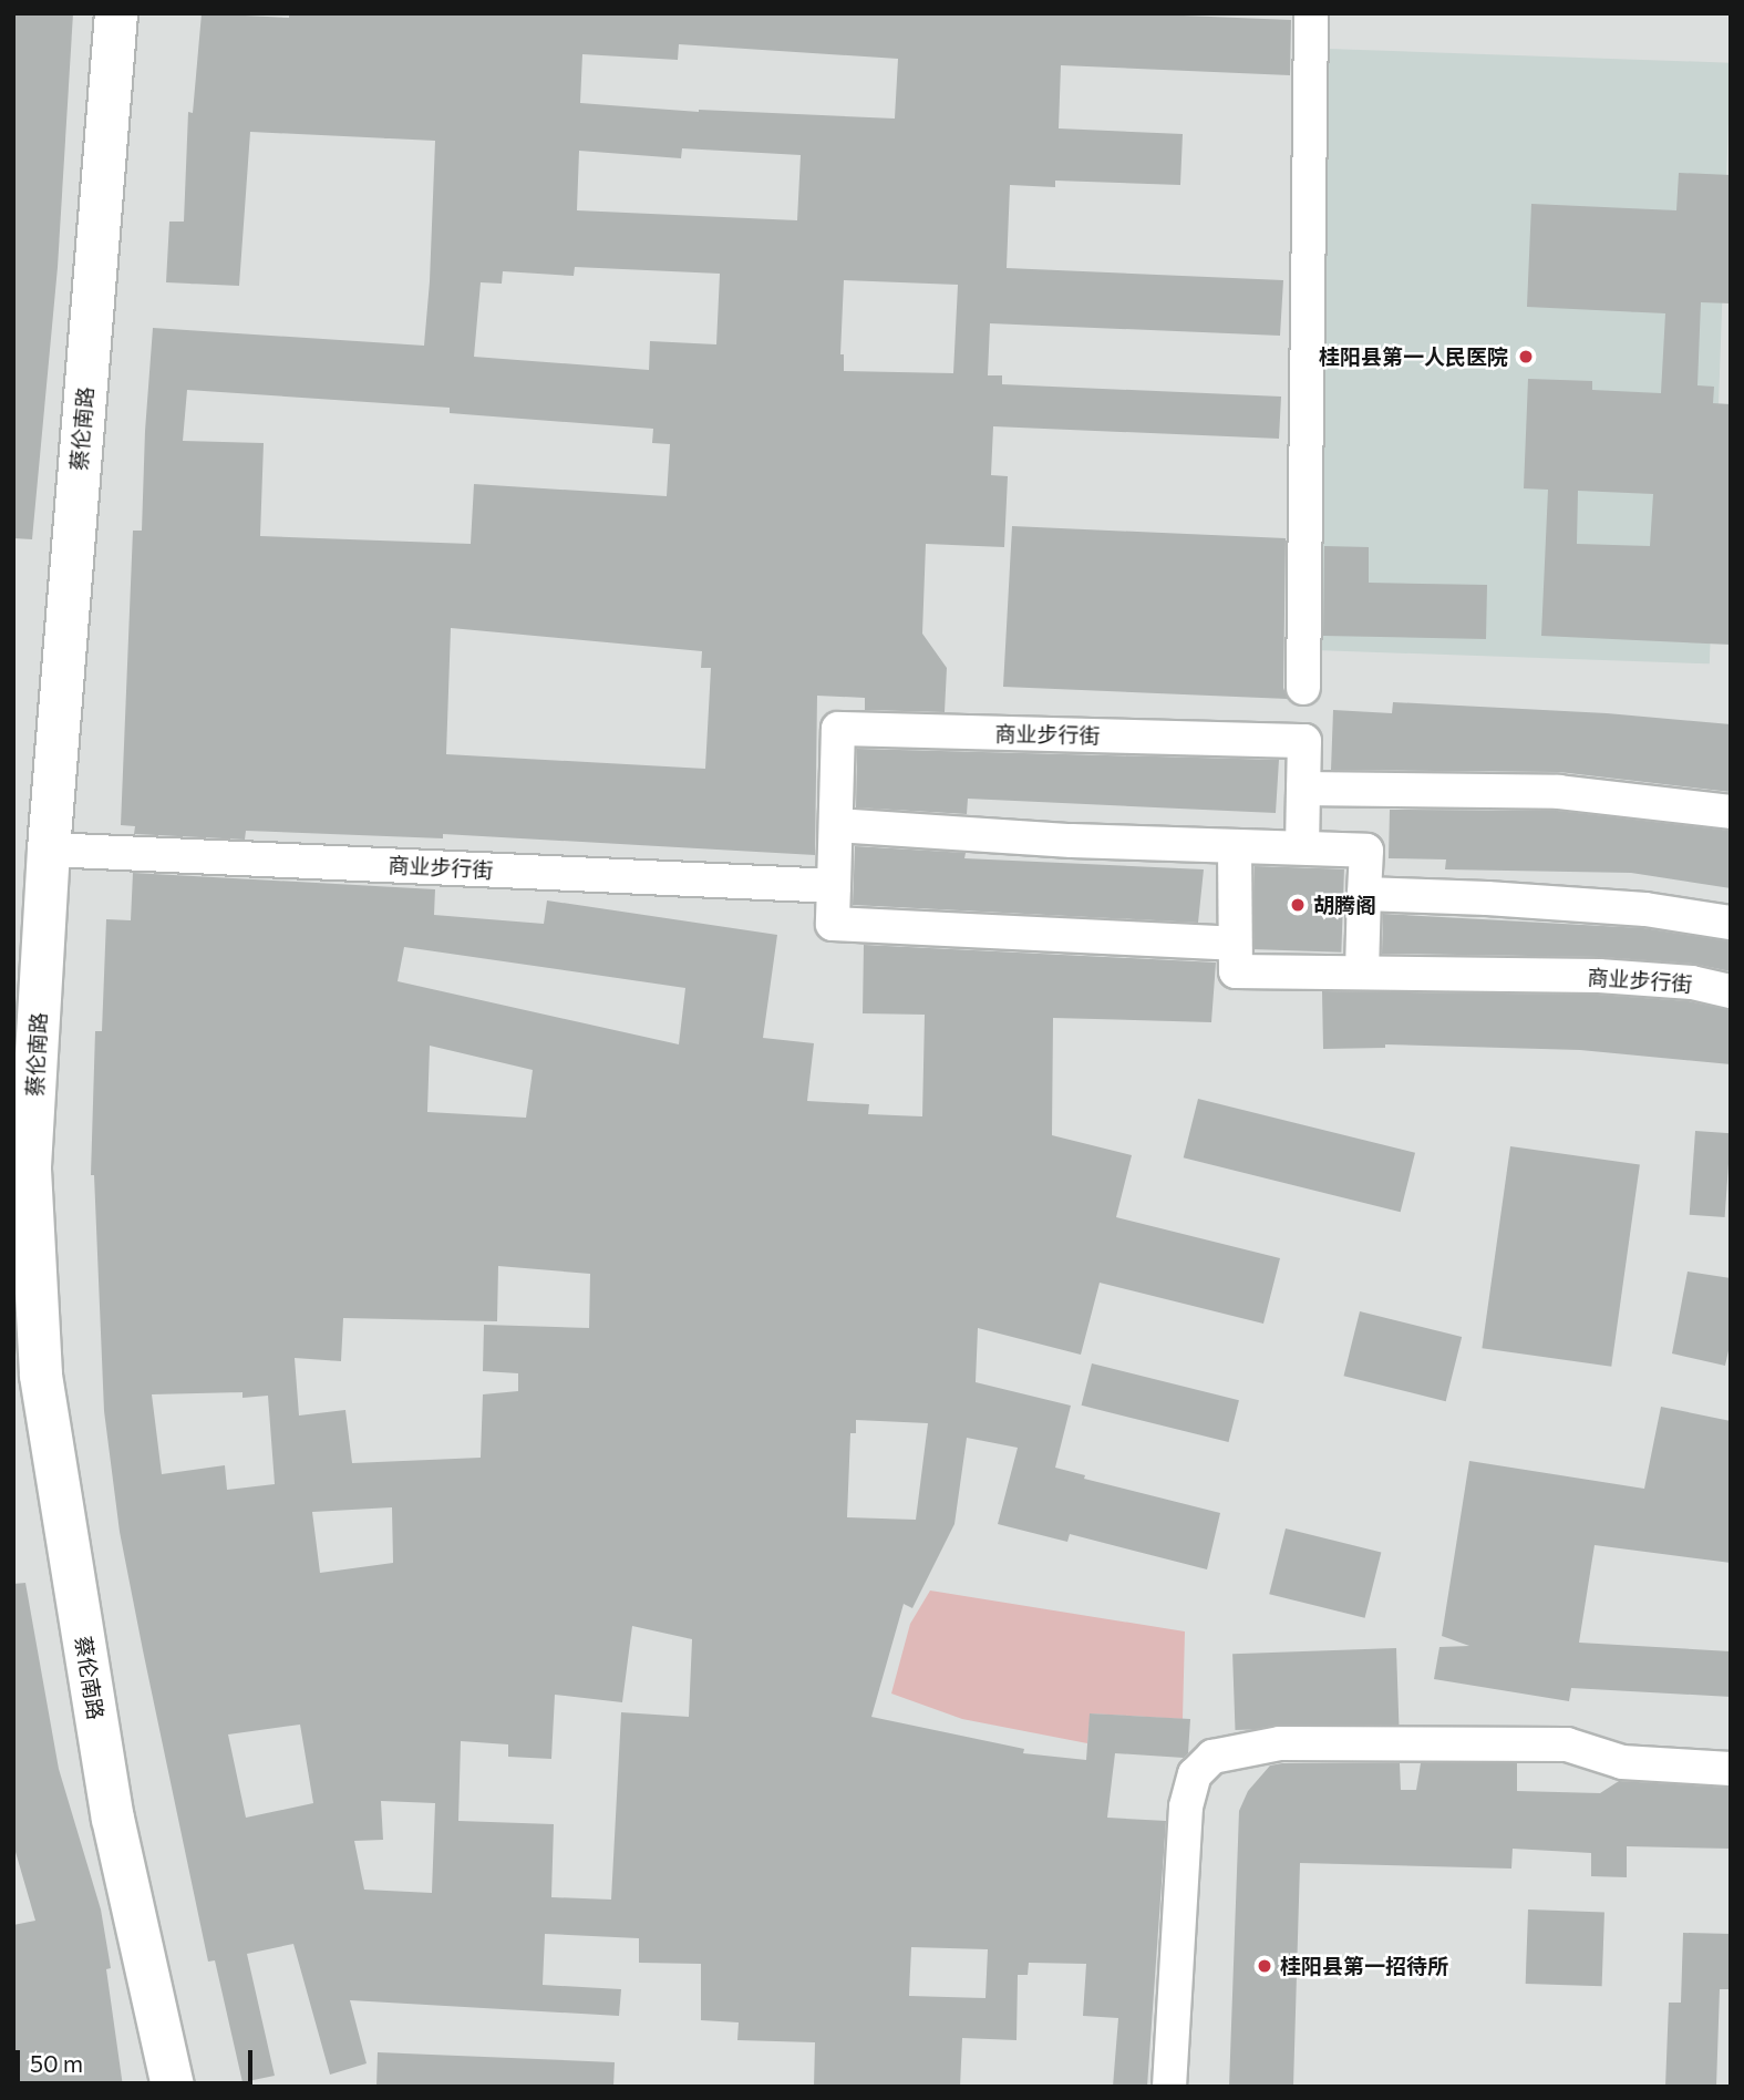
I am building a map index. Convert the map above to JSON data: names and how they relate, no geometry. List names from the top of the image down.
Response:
{
  "streets": {
    "main road": ["蔡伦南路"],
    "street": ["商业步行街"]
  },
  "crossings": [
    ["蔡伦南路", "商业步行街"]
  ],
  "places": ["桂阳县第一人民医院", "胡腾阁", "桂阳县第一招待所"],
  "scale_bar": "50 m"
}
